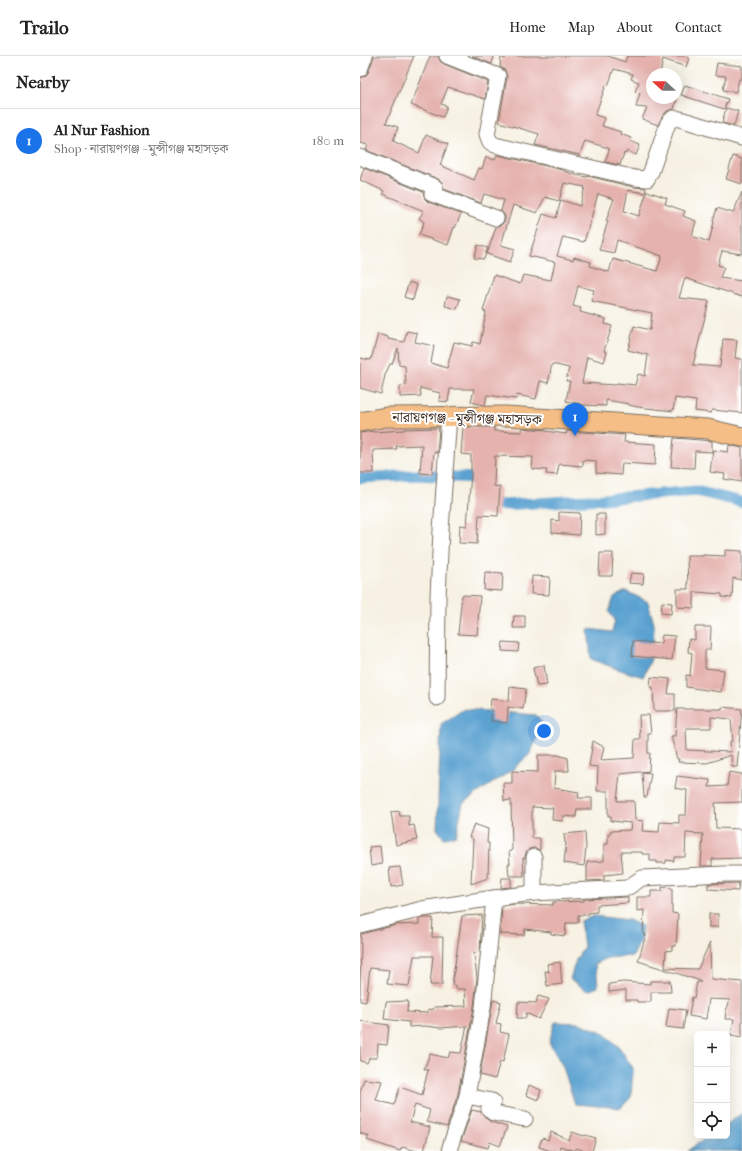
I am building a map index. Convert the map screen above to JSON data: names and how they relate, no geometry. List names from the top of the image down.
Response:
{
  "streets": {
    "main road": ["নারায়ণগঞ্জ - মুন্সীগঞ্জ মহাসড়ক"]
  },
  "north": "left",
  "page": {
    "header": "Trailo",
    "nav": [
      "Home",
      "Map",
      "About",
      "Contact"
    ],
    "heading": "Nearby",
    "list": [
      {
        "mark": "1",
        "name": "Al Nur Fashion",
        "note": "Shop · নারায়ণগঞ্জ - মুন্সীগঞ্জ মহাসড়ক",
        "value": "180 m"
      }
    ],
    "pins": "1",
    "map_buttons": ["+", "−"]
  }
}
